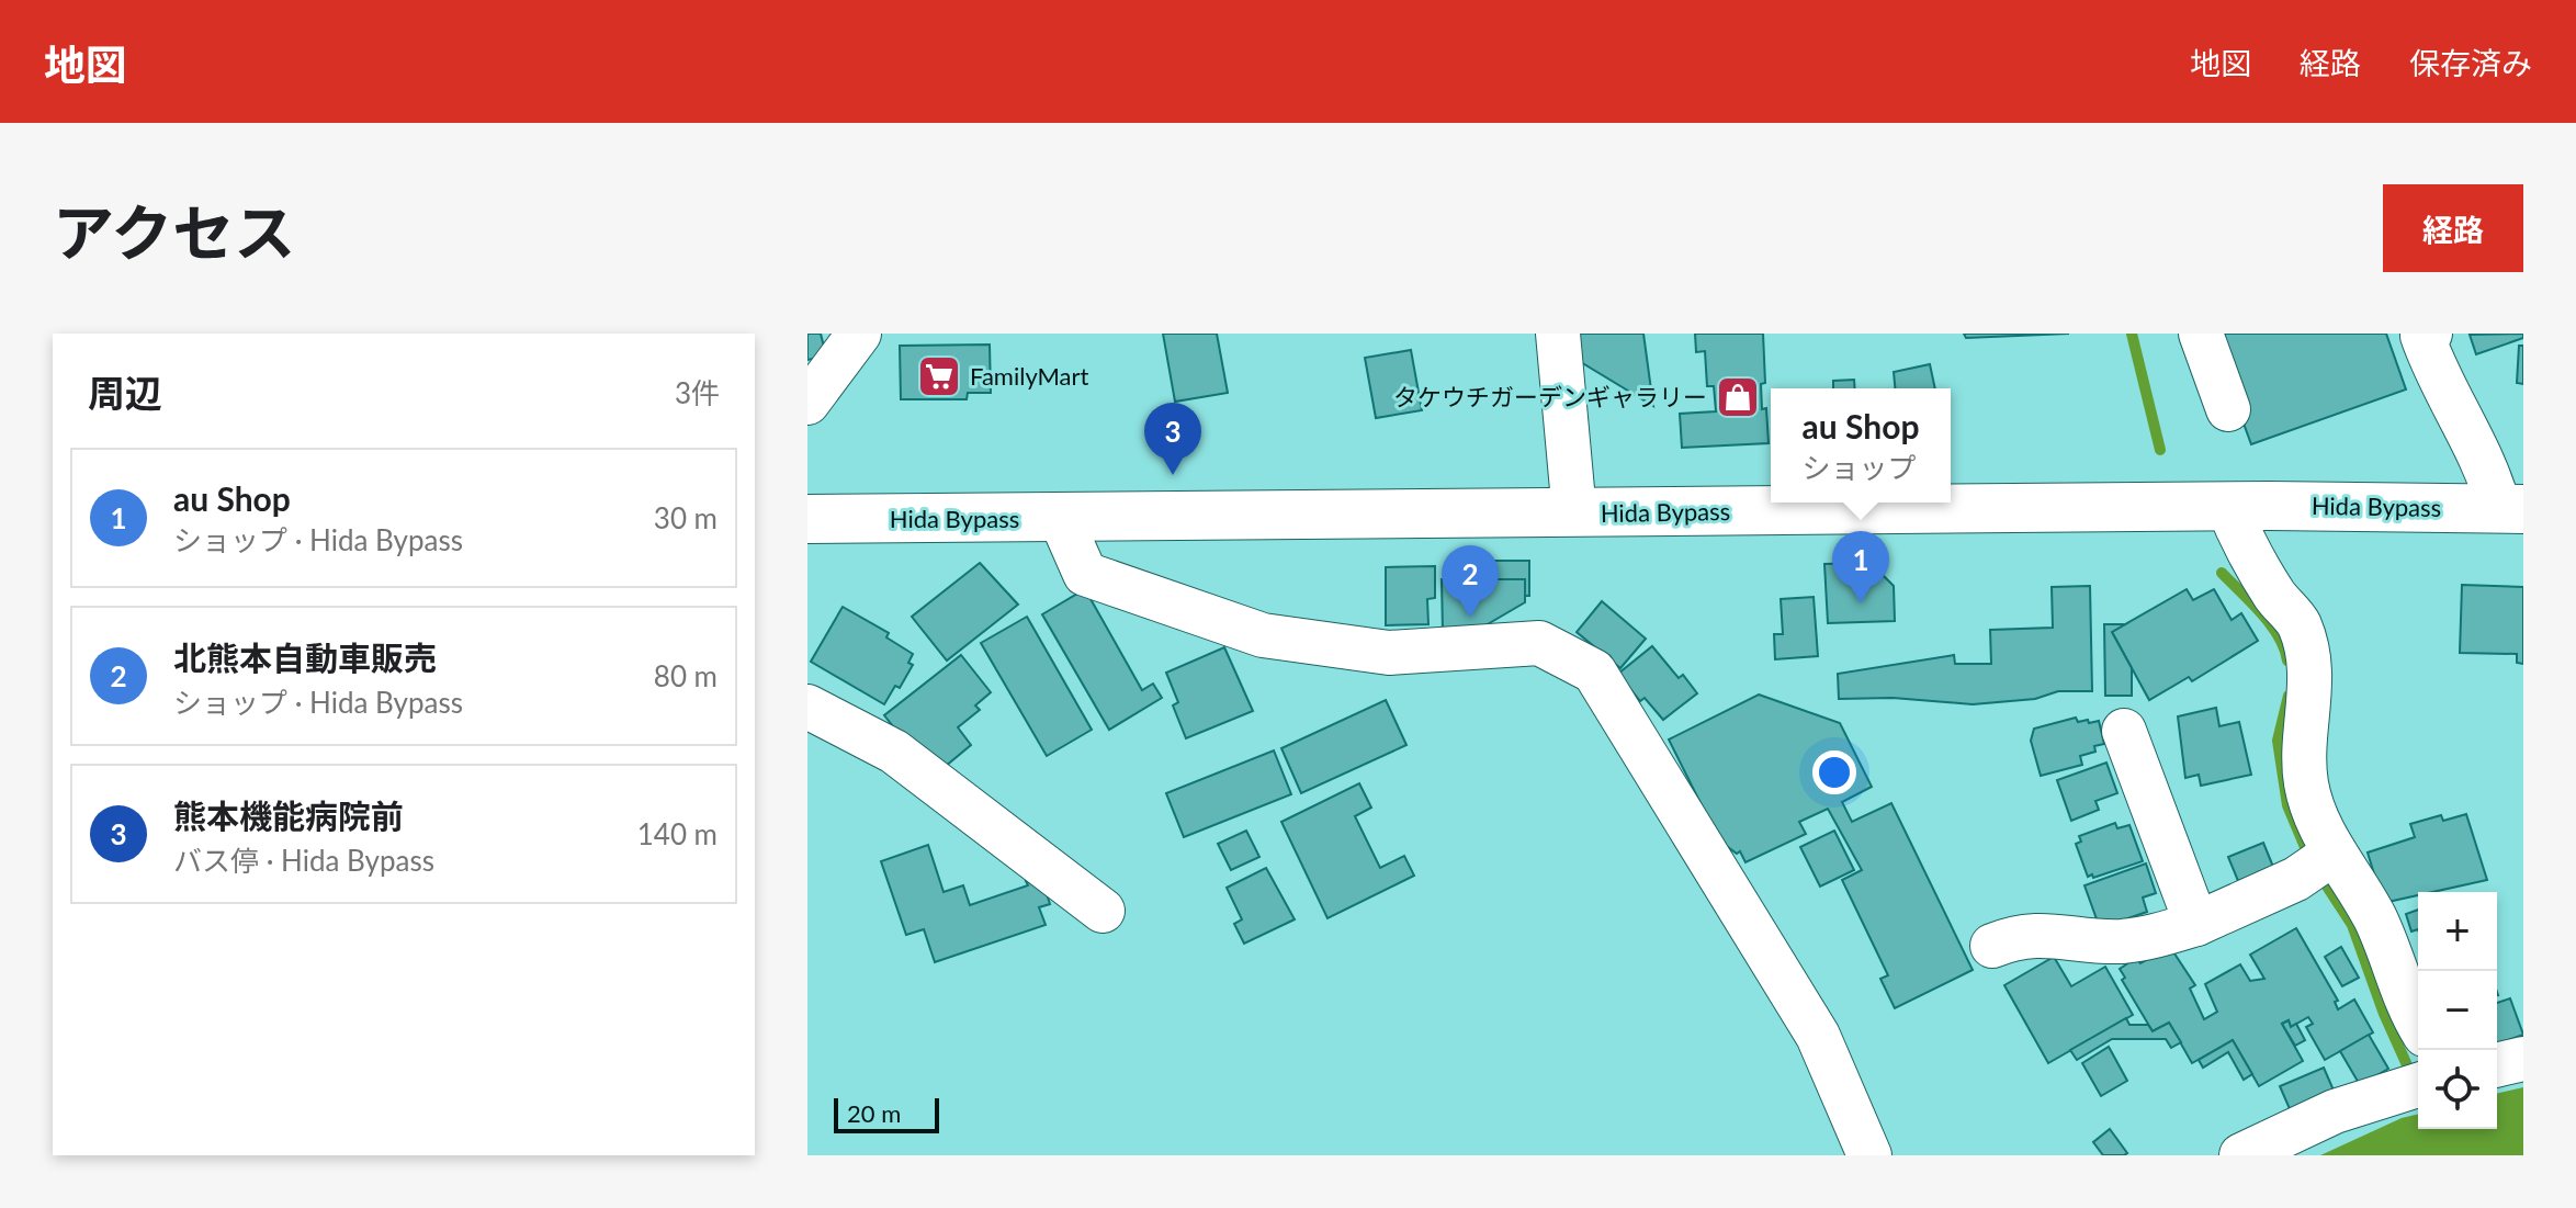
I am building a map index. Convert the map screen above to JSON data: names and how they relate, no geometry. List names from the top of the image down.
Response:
{
  "streets": {
    "highway": ["Hida Bypass"]
  },
  "places": {
    "supermarket": ["FamilyMart"],
    "shop": ["タケウチガーデンギャラリー"]
  },
  "scale_bar": "20 m",
  "page": {
    "header": "地図",
    "nav": ["地図", "経路", "保存済み"],
    "title": "アクセス",
    "buttons": "経路",
    "heading": ["周辺", "3件"],
    "popup": ["au Shop", "ショップ"],
    "pins": ["3", "1", "2"],
    "list": [
      {
        "mark": "1",
        "name": "au Shop",
        "note": "ショップ · Hida Bypass",
        "value": "30 m"
      },
      {
        "mark": "2",
        "name": "北熊本自動車販売",
        "note": "ショップ · Hida Bypass",
        "value": "80 m"
      },
      {
        "mark": "3",
        "name": "熊本機能病院前",
        "note": "バス停 · Hida Bypass",
        "value": "140 m"
      }
    ],
    "map_buttons": ["+", "−"],
    "scale": "20 m"
  }
}
